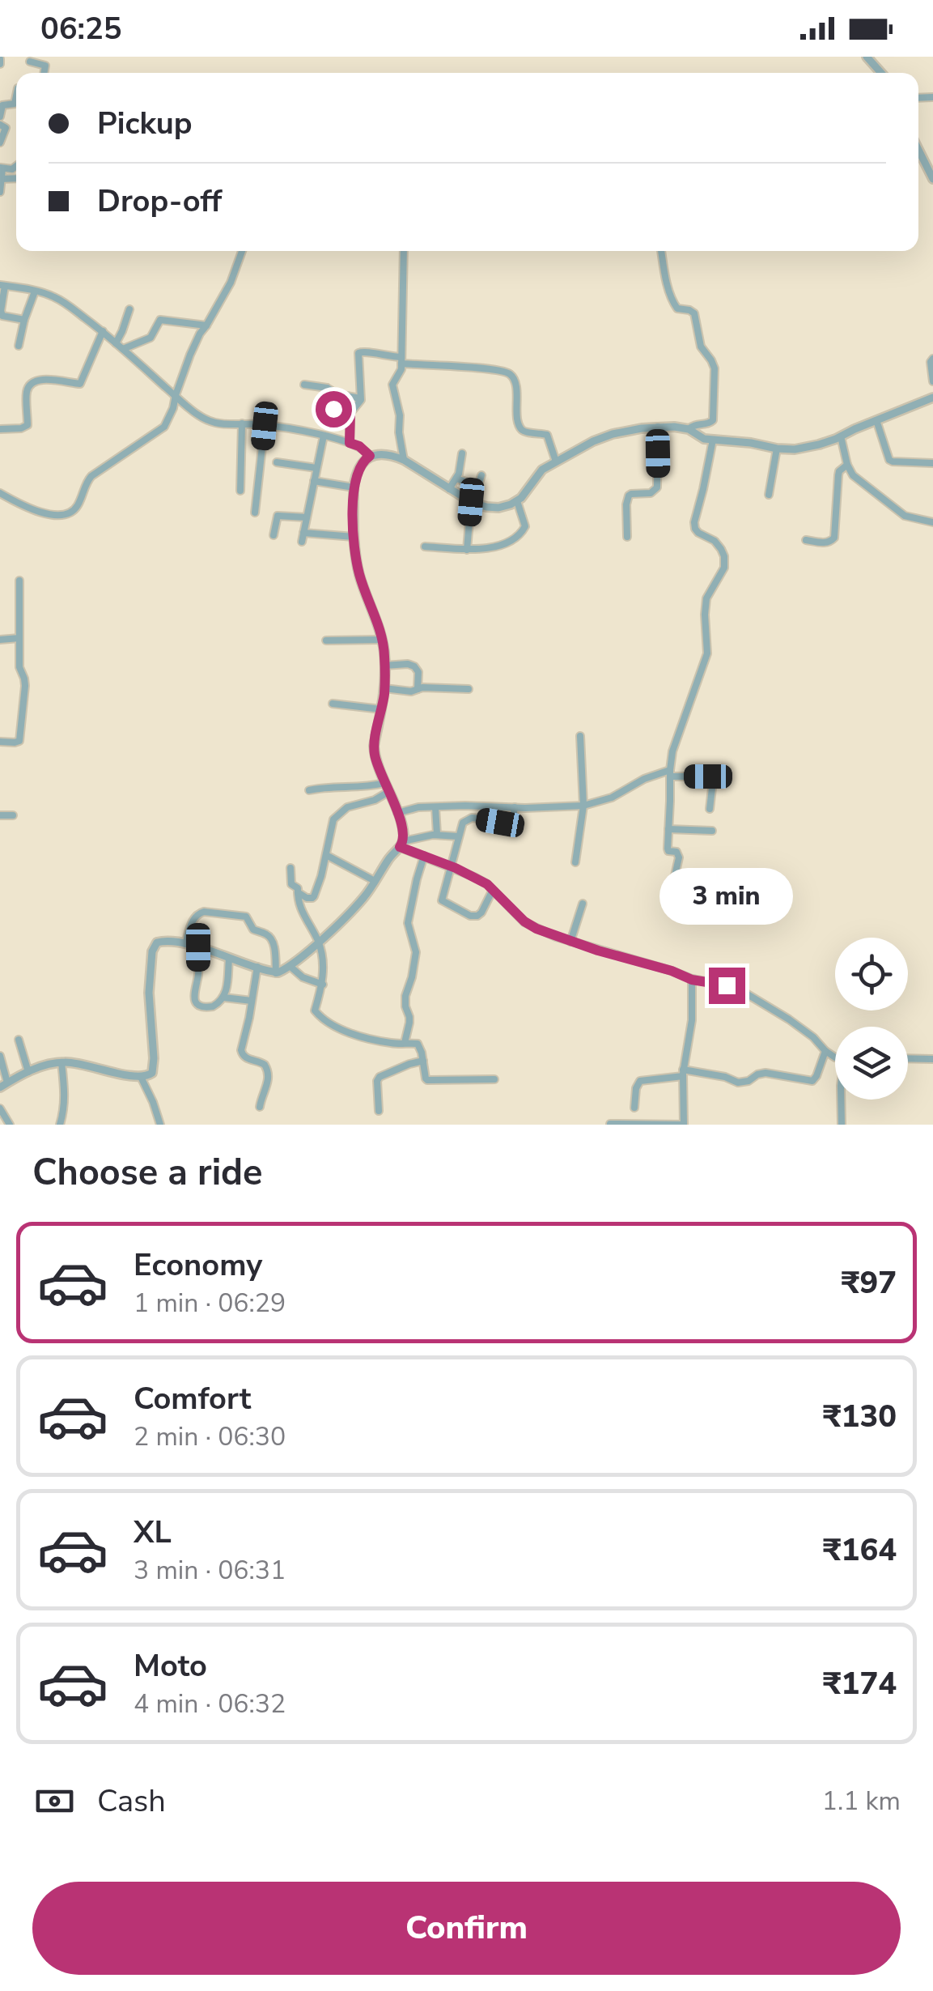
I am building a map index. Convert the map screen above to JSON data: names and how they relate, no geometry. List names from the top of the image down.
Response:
{
  "page": {
    "status": "06:25",
    "banner": ["Pickup", "Drop-off"],
    "bubble": "3 min",
    "heading": "Choose a ride",
    "list": [
      {
        "name": "Economy",
        "note": "1 min · 06:29",
        "value": "₹97"
      },
      {
        "name": "Comfort",
        "note": "2 min · 06:30",
        "value": "₹130"
      },
      {
        "name": "XL",
        "note": "3 min · 06:31",
        "value": "₹164"
      },
      {
        "name": "Moto",
        "note": "4 min · 06:32",
        "value": "₹174"
      }
    ],
    "pay": ["Cash", "1.1 km"],
    "buttons": "Confirm"
  }
}
